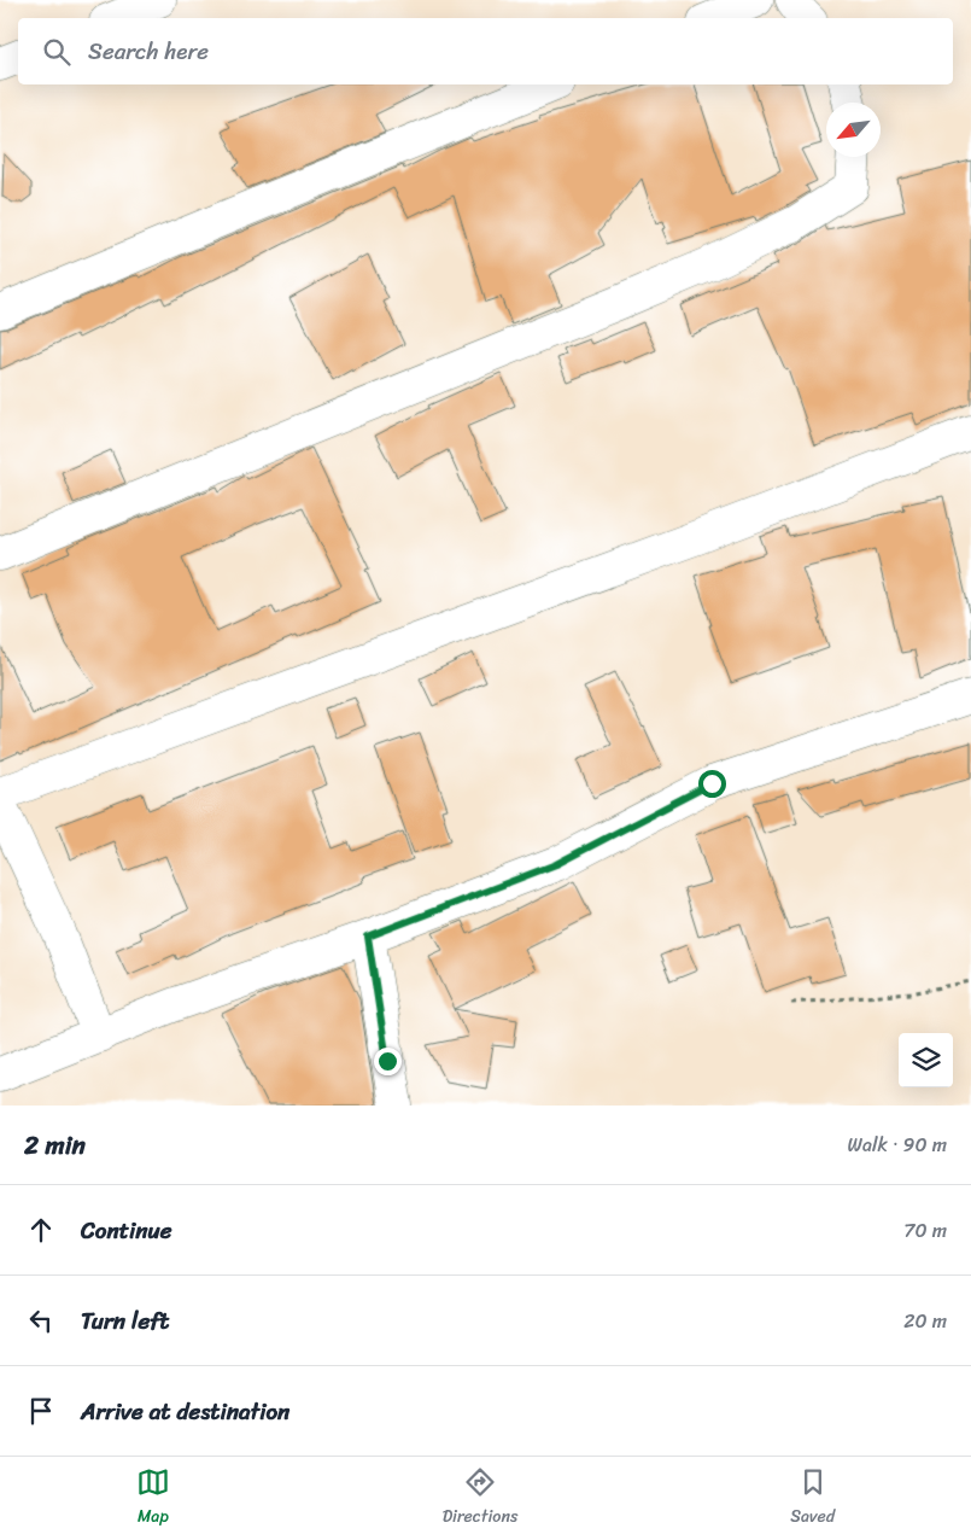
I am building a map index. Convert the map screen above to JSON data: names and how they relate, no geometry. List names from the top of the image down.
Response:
{
  "north": "bottom left",
  "page": {
    "search": "Search here",
    "heading": ["2 min", "Walk · 90 m"],
    "list": [
      ["Continue", "70 m"],
      ["Turn left", "20 m"],
      "Arrive at destination"
    ],
    "nav": ["Map", "Directions", "Saved"]
  }
}
